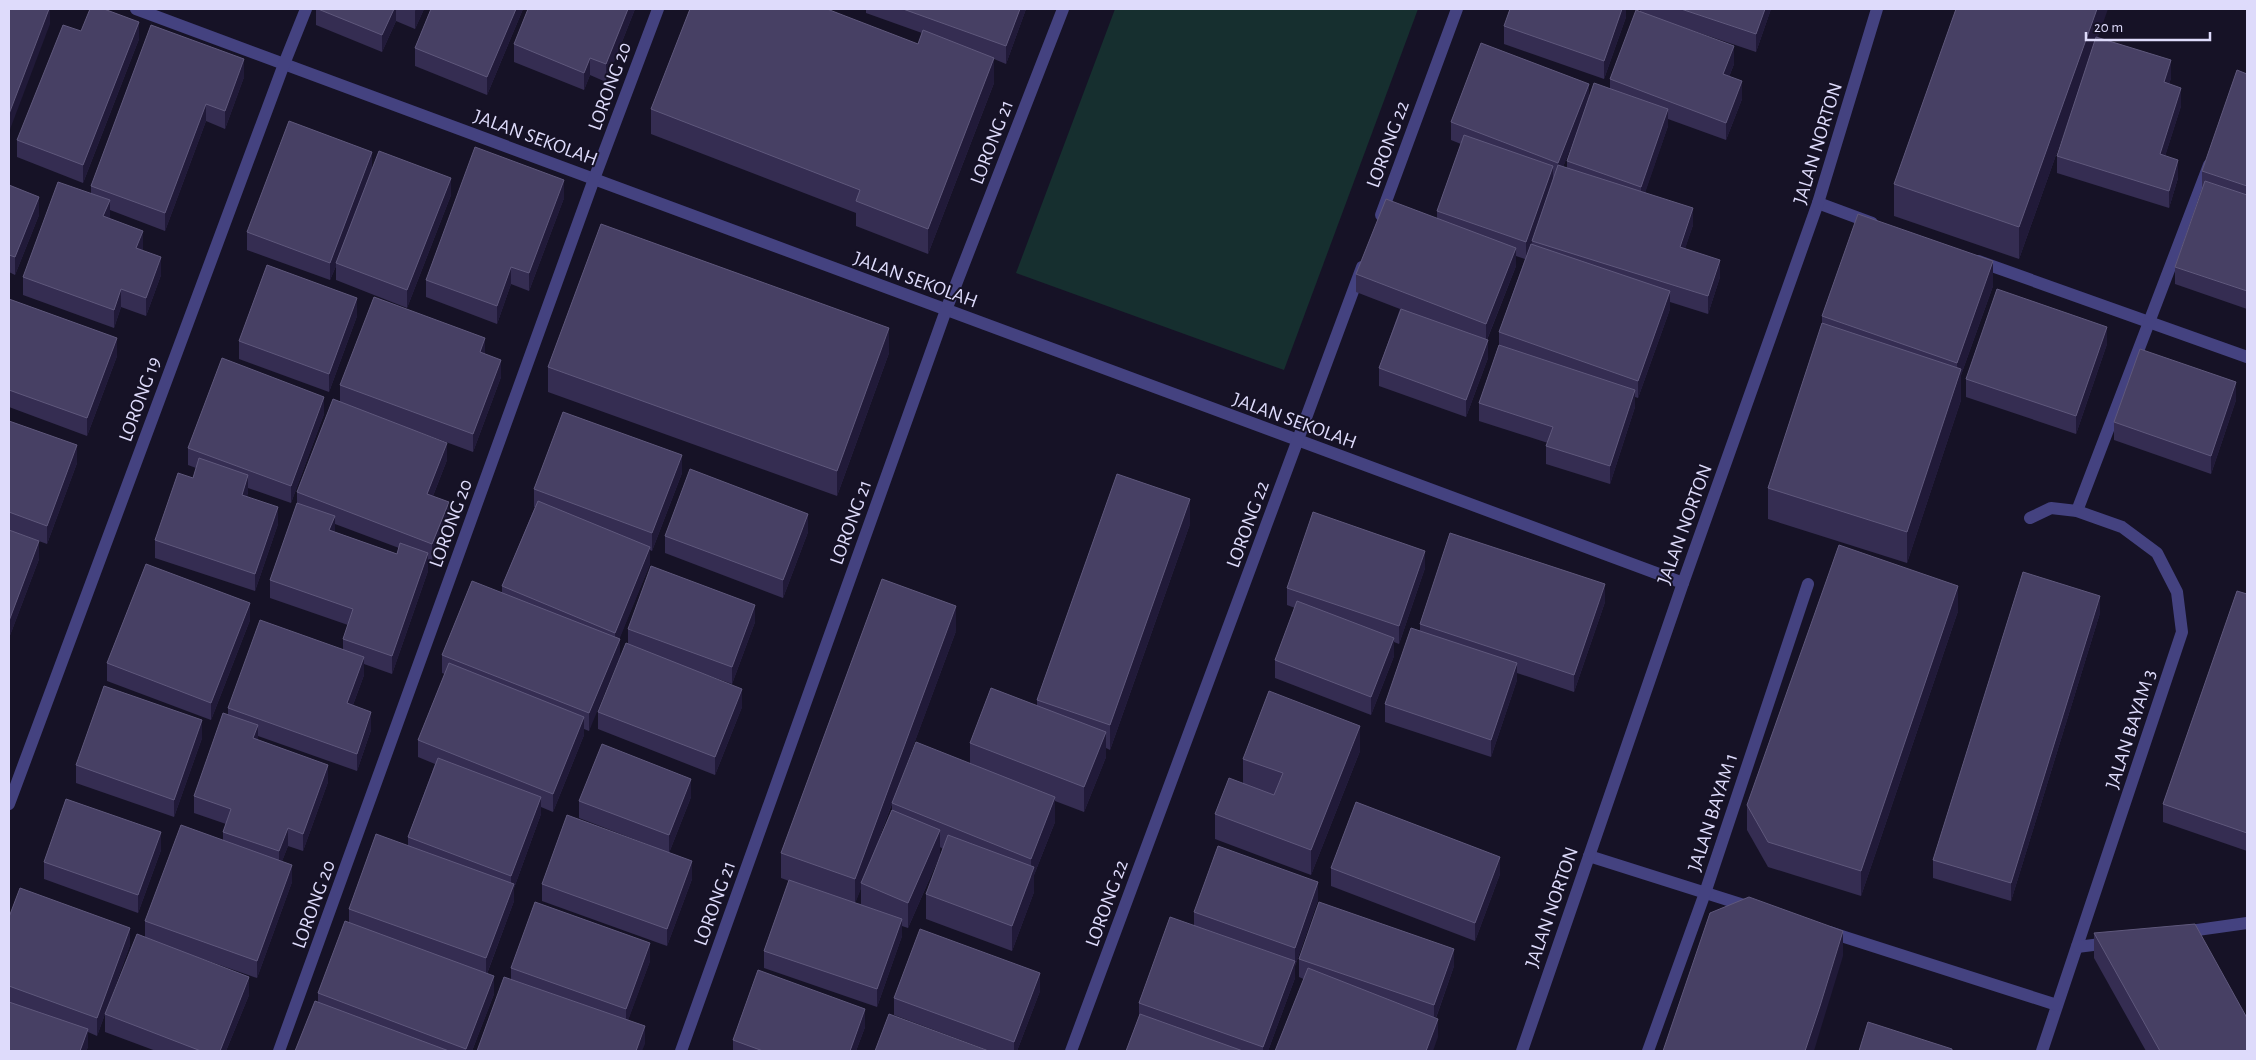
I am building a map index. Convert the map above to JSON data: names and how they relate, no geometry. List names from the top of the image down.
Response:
{
  "streets": {
    "street": [
      "LORONG 20",
      "JALAN SEKOLAH",
      "LORONG 21",
      "JALAN NORTON",
      "LORONG 22",
      "LORONG 19",
      "JALAN BAYAM 3",
      "JALAN BAYAM 1"
    ]
  },
  "crossings": [
    ["LORONG 20", "JALAN SEKOLAH"],
    ["JALAN SEKOLAH", "LORONG 21"],
    ["JALAN SEKOLAH", "JALAN NORTON"],
    ["JALAN SEKOLAH", "LORONG 22"],
    ["JALAN SEKOLAH", "LORONG 19"]
  ],
  "scale_bar": "20 m"
}
